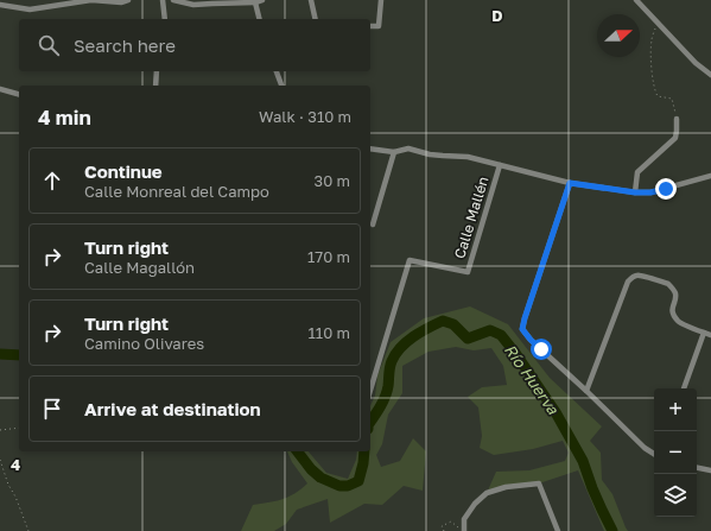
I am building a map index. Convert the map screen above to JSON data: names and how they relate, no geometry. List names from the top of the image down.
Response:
{
  "streets": {
    "street": ["Calle Mallén"]
  },
  "water": ["Río Huerva"],
  "north": "right",
  "page": {
    "search": "Search here",
    "heading": ["4 min", "Walk · 310 m"],
    "list": [
      ["Continue", "Calle Monreal del Campo", "30 m"],
      ["Turn right", "Calle Magallón", "170 m"],
      ["Turn right", "Camino Olivares", "110 m"],
      "Arrive at destination"
    ],
    "map_buttons": ["+", "−"]
  },
  "grid": {
    "columns": ["D"],
    "rows": ["4"]
  }
}
